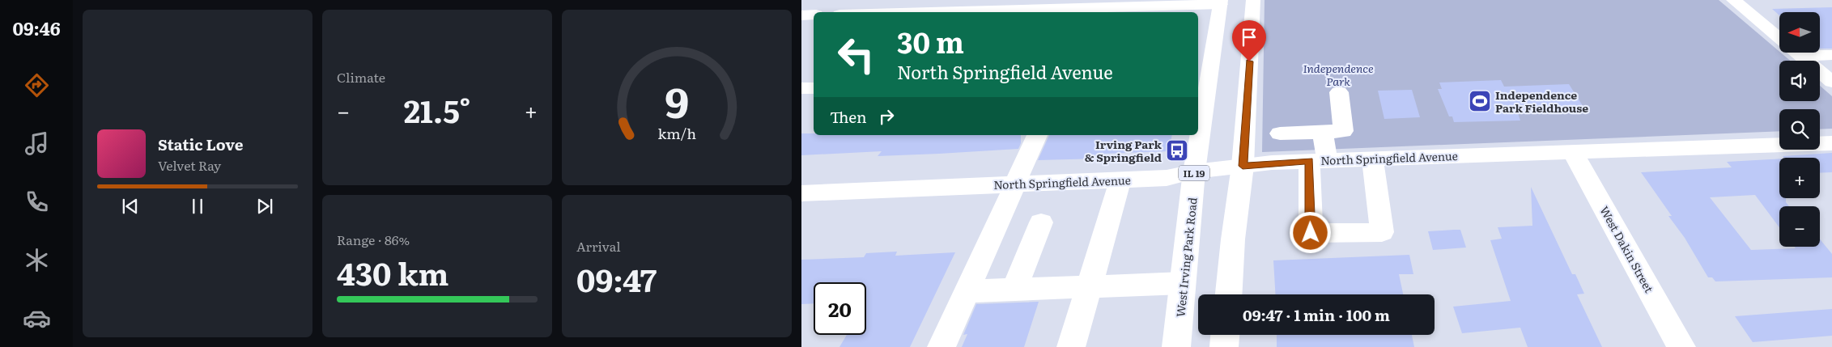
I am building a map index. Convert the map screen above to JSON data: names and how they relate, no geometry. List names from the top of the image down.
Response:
{
  "streets": {
    "street": [
      "North Springfield Avenue",
      "IL 19",
      "West Dakin Street",
      "West Irving Park Road"
    ]
  },
  "crossings": [
    ["North Springfield Avenue", "West Dakin Street"],
    ["North Springfield Avenue", "West Irving Park Road"]
  ],
  "parks": ["Independence Park"],
  "places": {
    "sports": ["Independence Park Fieldhouse"],
    "bus stop": ["Irving Park & Springfield"]
  },
  "north": "left",
  "page": {
    "tabs": "09:46",
    "tile": [
      "Climate",
      ["Range · 86%", "430 km"],
      ["Arrival", "09:47"]
    ],
    "map_buttons": ["+", "−"],
    "turn": ["30 m", "North Springfield Avenue"],
    "heat": ["−", "21.5°", "+"],
    "then": "Then",
    "song": ["Static Love", "Velvet Ray"],
    "limit": "20",
    "trip": "09:47 · 1 min · 100 m",
    "gauge": ["9", "km/h"]
  }
}
